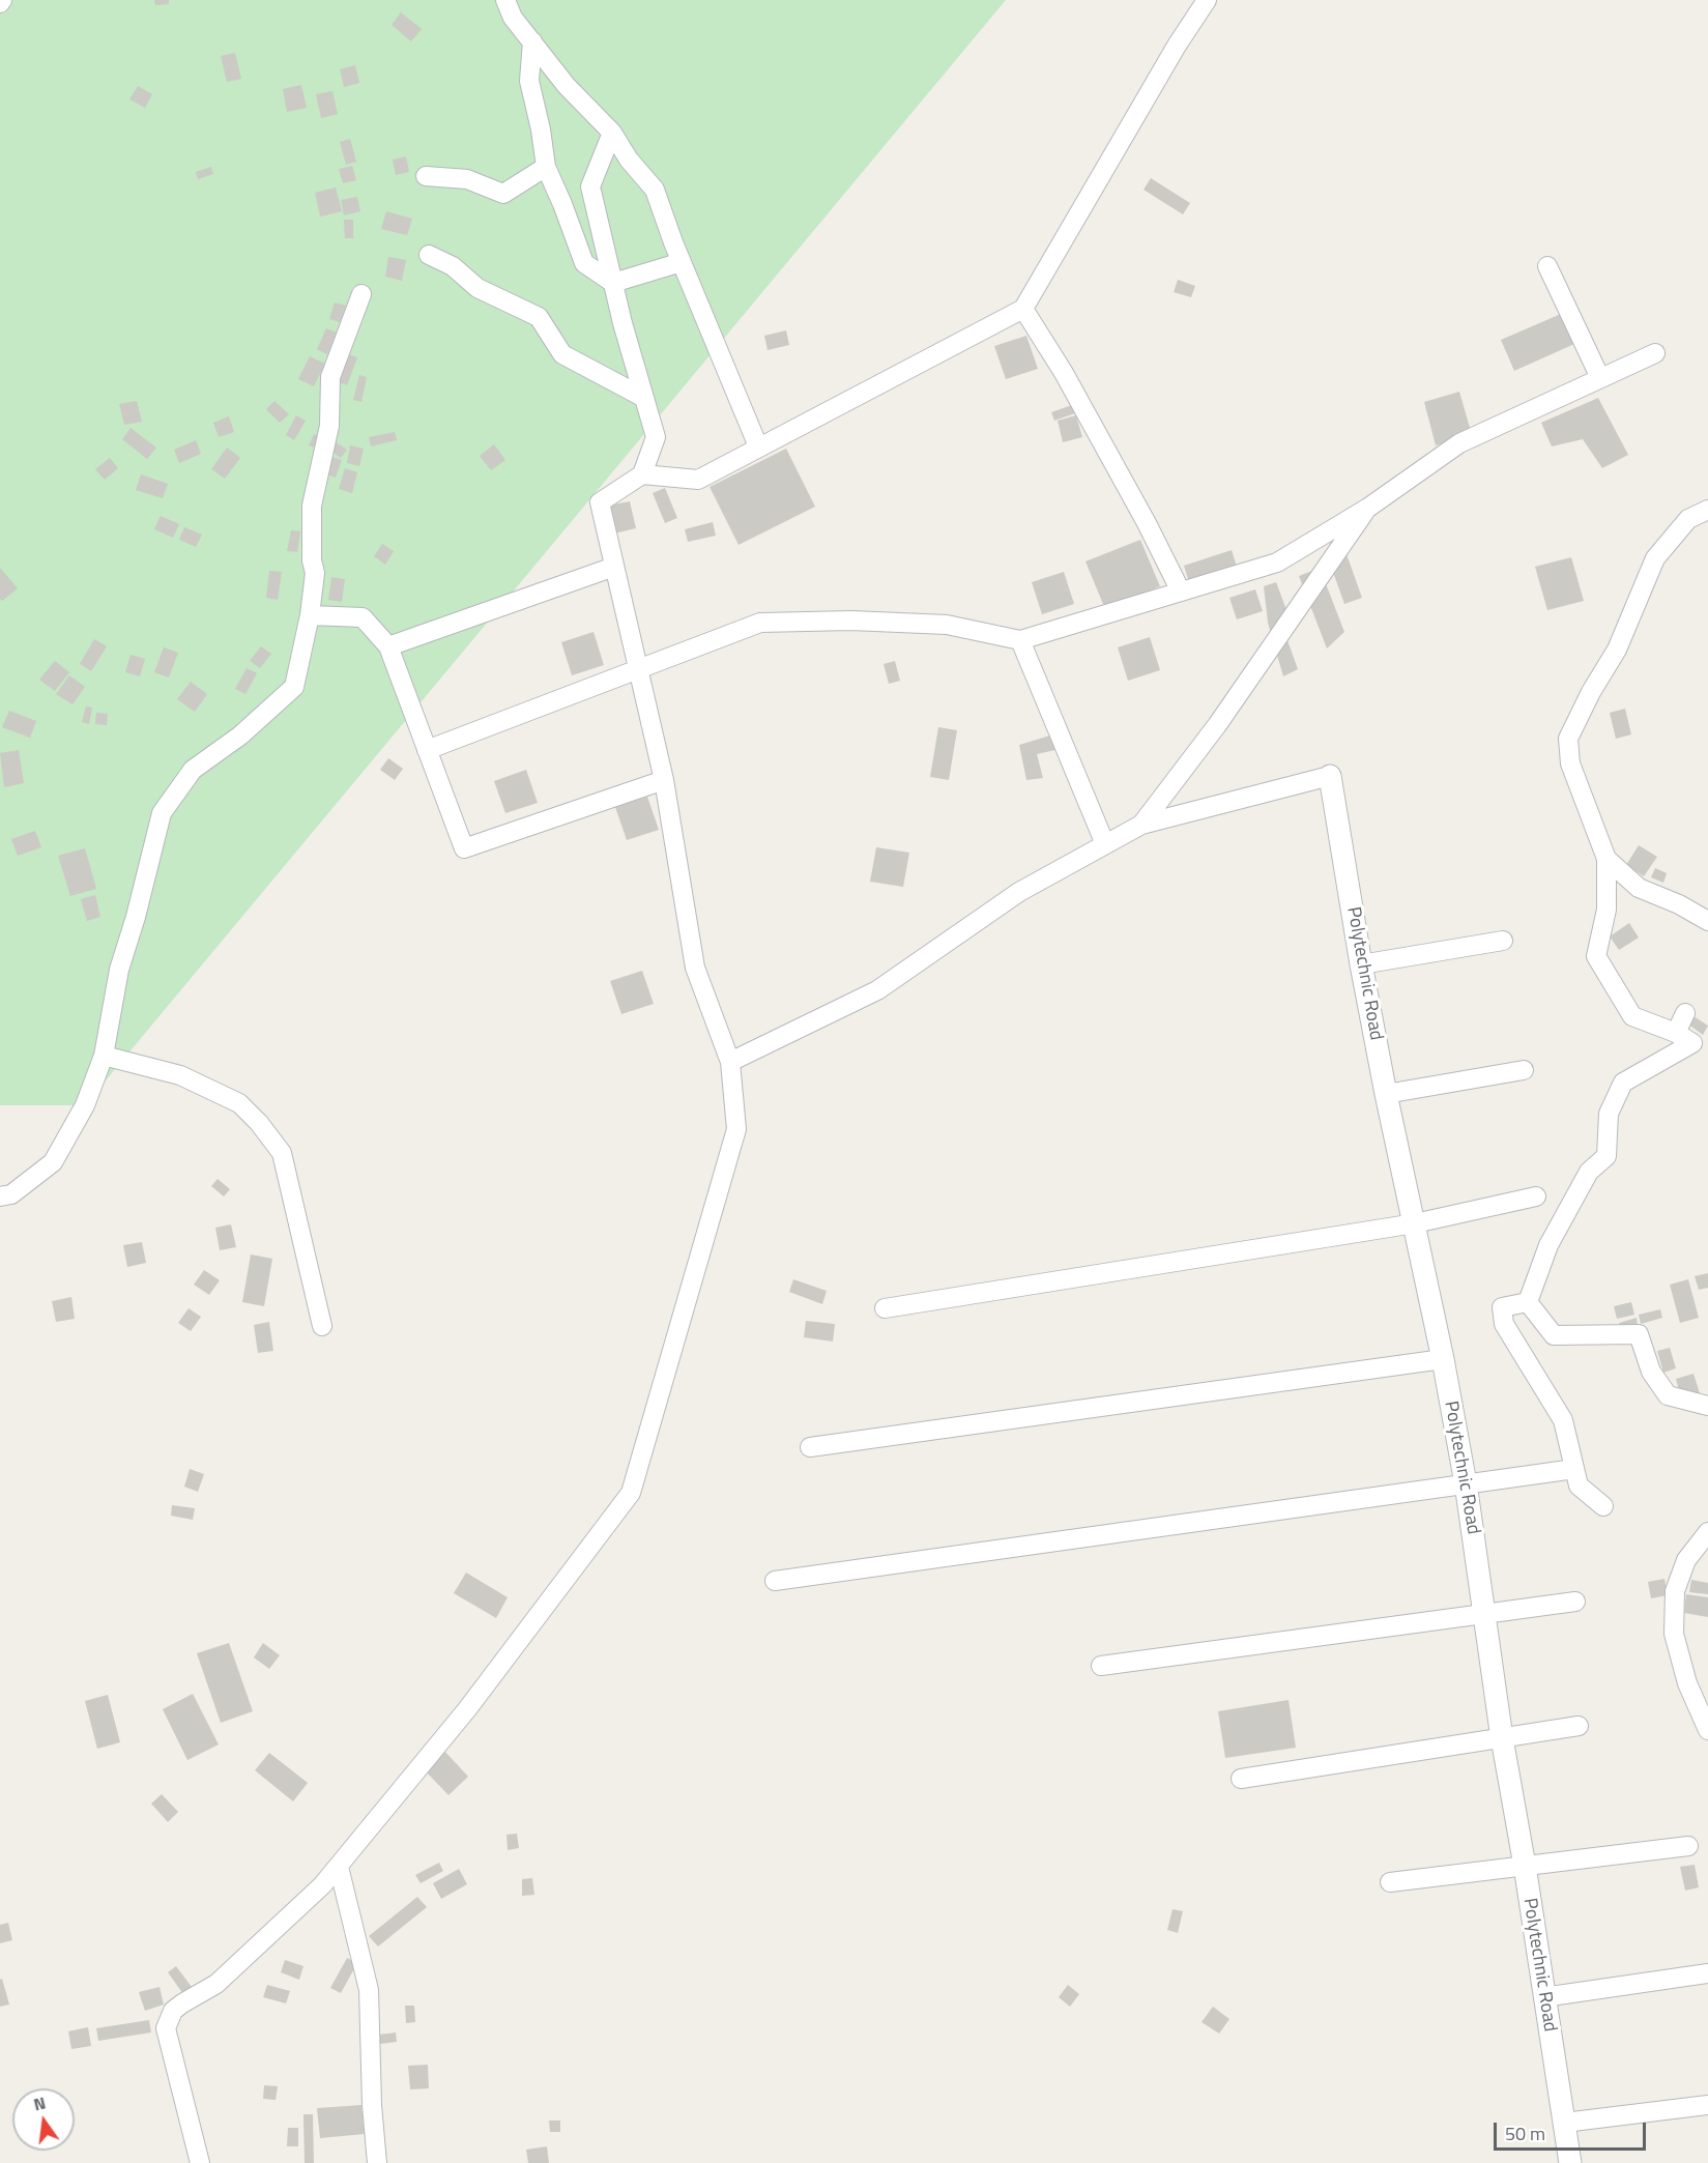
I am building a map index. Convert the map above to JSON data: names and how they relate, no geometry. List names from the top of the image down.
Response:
{
  "streets": {
    "street": ["Polytechnic Road"]
  },
  "scale_bar": "50 m",
  "north": "top"
}
